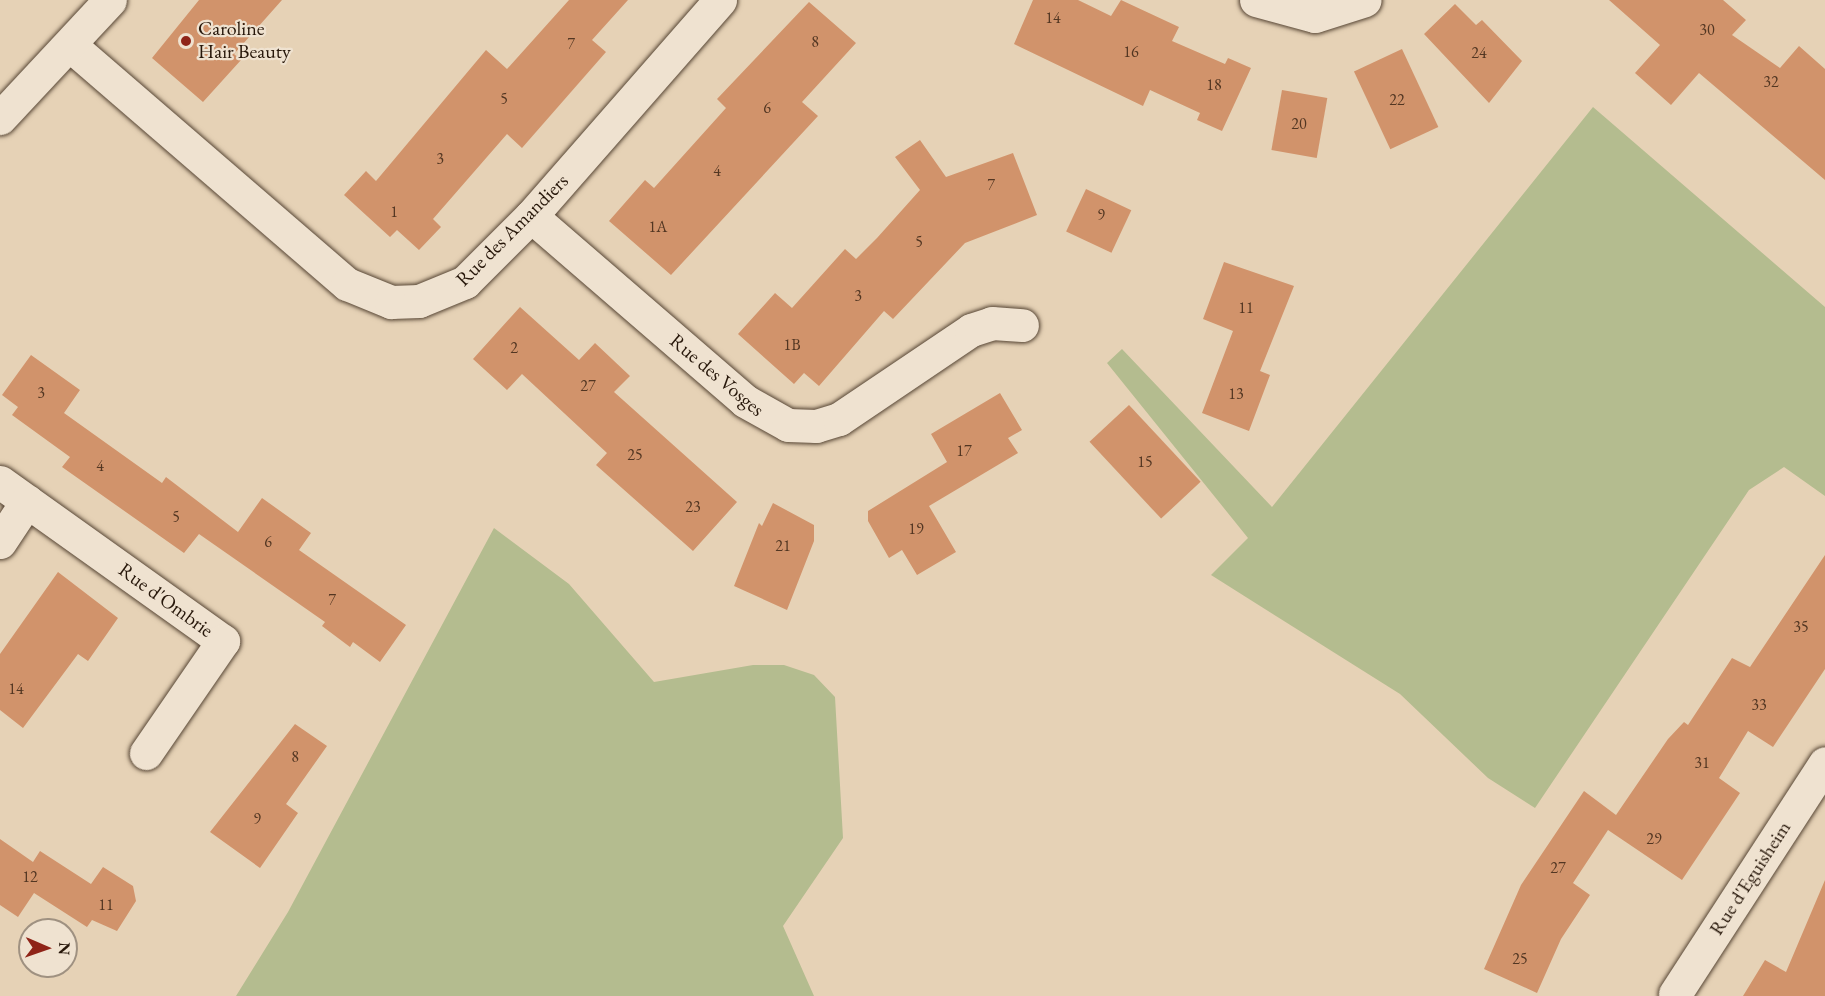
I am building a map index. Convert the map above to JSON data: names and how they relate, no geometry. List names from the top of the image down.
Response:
{
  "streets": {
    "street": [
      "Rue des Amandiers",
      "Rue des Vosges",
      "Rue d'Ombrie",
      "Rue d'Eguisheim"
    ]
  },
  "crossings": [
    ["Rue des Amandiers", "Rue des Vosges"]
  ],
  "places": ["Caroline Hair Beauty"],
  "house_numbers": [
    "14",
    "30",
    "8",
    "7",
    "16",
    "24",
    "32",
    "18",
    "5",
    "22",
    "6",
    "20",
    "3",
    "4",
    "7",
    "1",
    "9",
    "1A",
    "5",
    "3",
    "11",
    "1B",
    "2",
    "27",
    "3",
    "13",
    "17",
    "25",
    "15",
    "4",
    "23",
    "5",
    "19",
    "6",
    "21",
    "7",
    "35",
    "14",
    "33",
    "8",
    "31",
    "9",
    "29",
    "27",
    "12",
    "11",
    "25"
  ],
  "north": "right"
}
